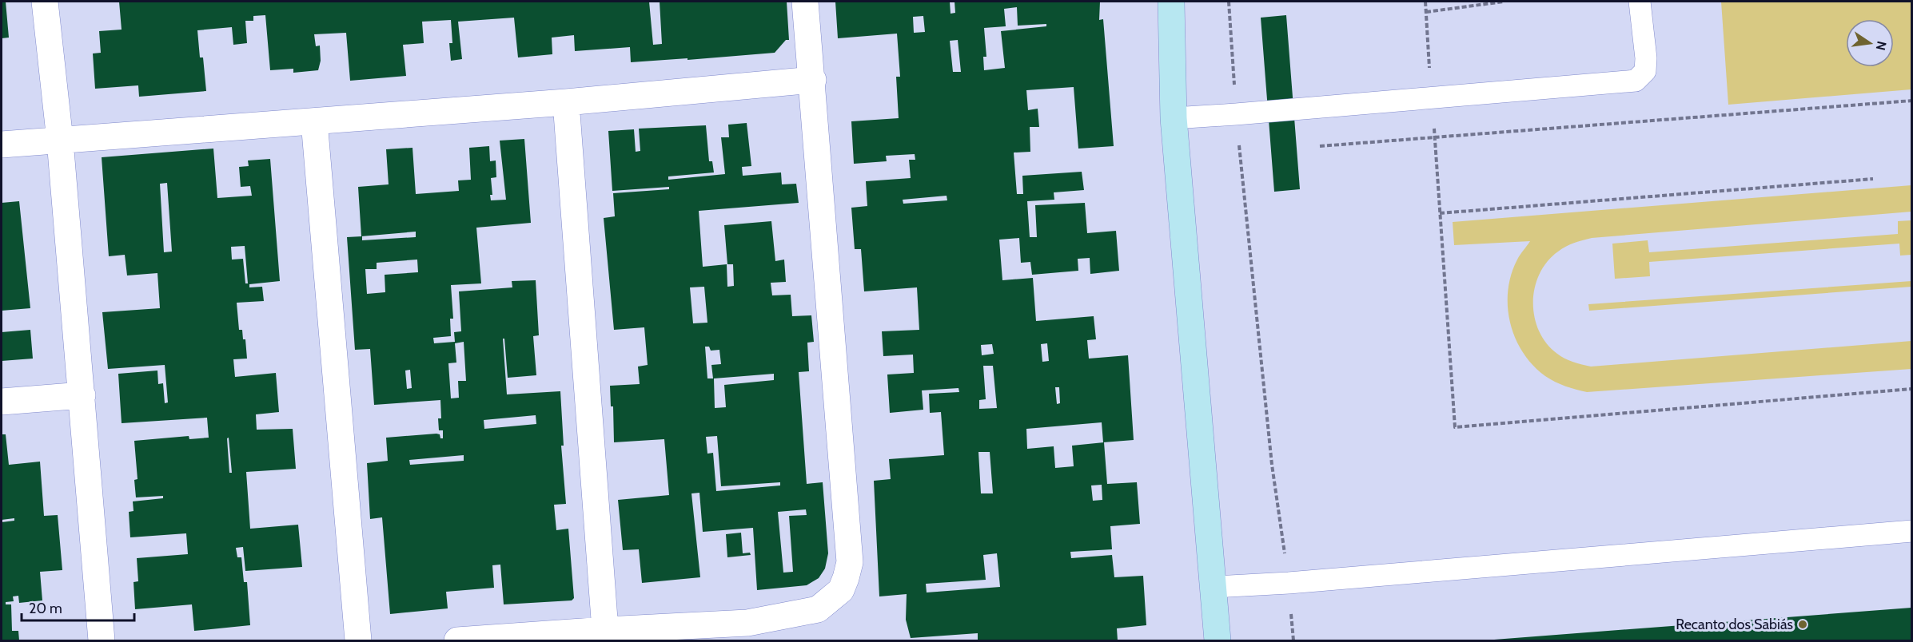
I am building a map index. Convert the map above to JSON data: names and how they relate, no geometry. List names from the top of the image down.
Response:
{
  "places": ["Recanto dos Sabiás"],
  "scale_bar": "20 m",
  "north": "right"
}
